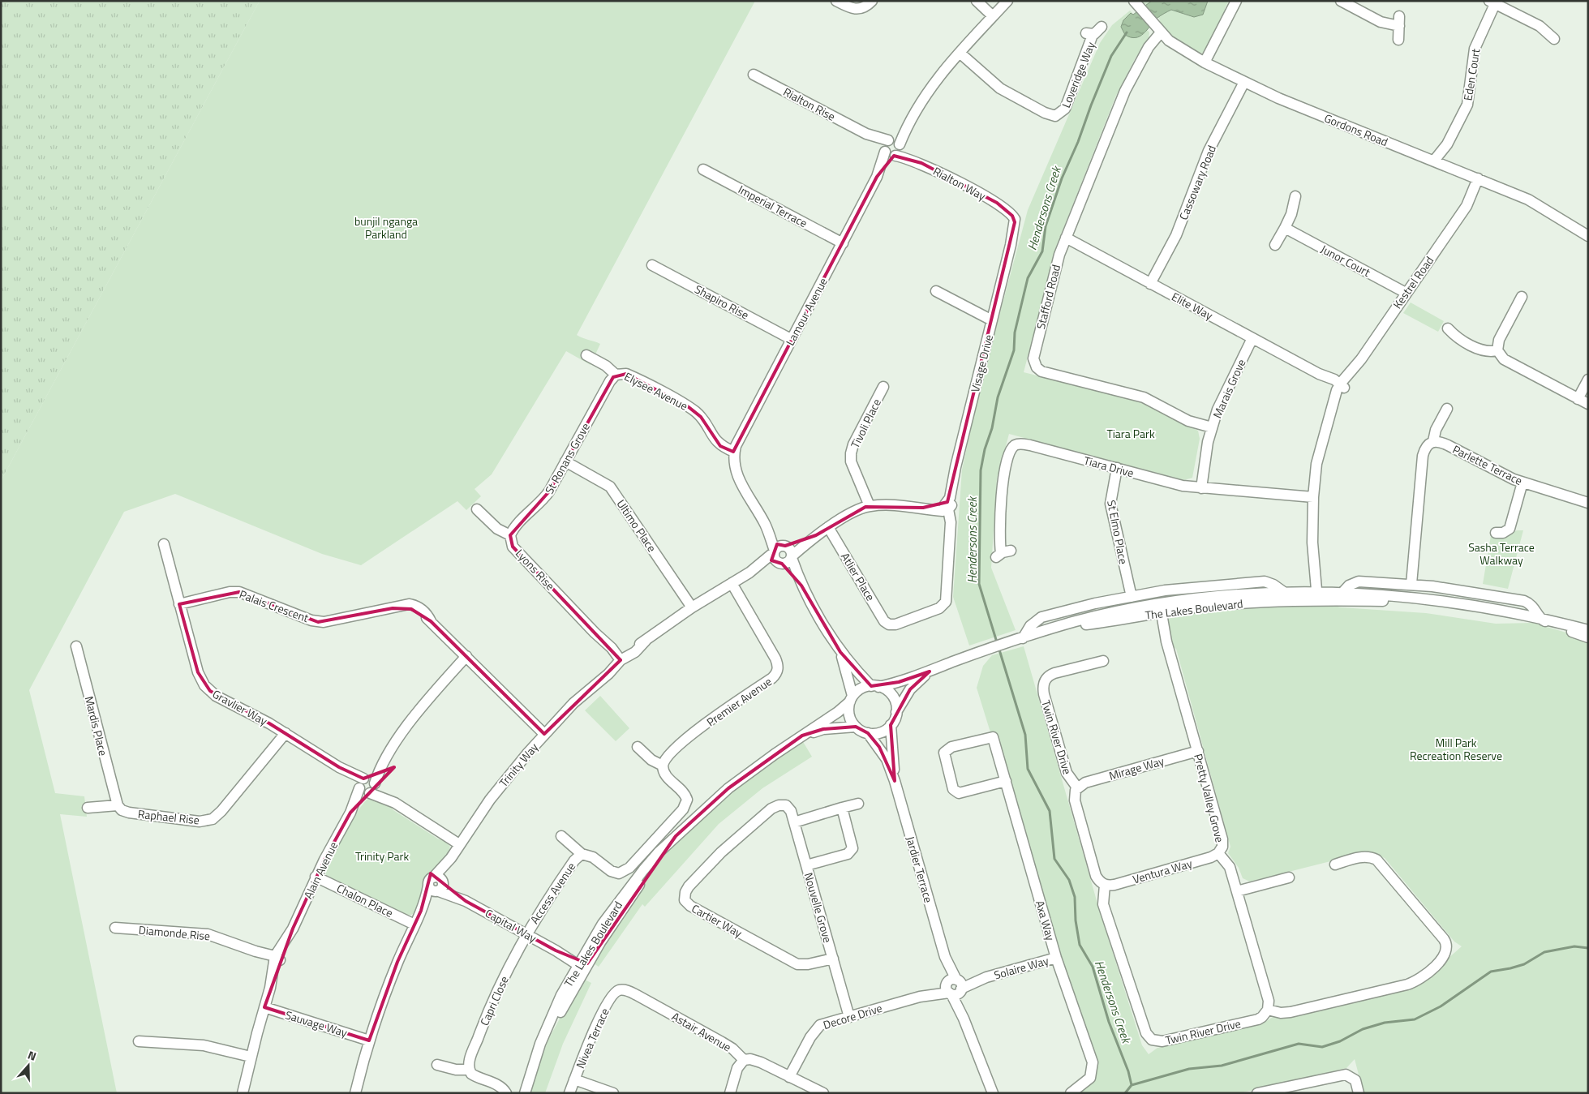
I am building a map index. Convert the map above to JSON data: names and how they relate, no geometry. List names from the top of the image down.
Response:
{
  "streets": {
    "street": [
      "Loveridge Way",
      "Eden Court",
      "Rialton Rise",
      "Gordons Road",
      "Cassowary Road",
      "Rialton Way",
      "Imperial Terrace",
      "Junor Court",
      "Kestrel Road",
      "Stafford Road",
      "Shapiro Rise",
      "Elite Way",
      "Lamour Avenue",
      "Visage Drive",
      "Marais Grove",
      "Elysee Avenue",
      "Tivoli Place",
      "St Ronans Grove",
      "Parlette Terrace",
      "Tiara Drive",
      "Ultimo Place",
      "St Elmo Place",
      "Lyons Rise",
      "Atlier Place",
      "Palais Crescent",
      "The Lakes Boulevard",
      "Premier Avenue",
      "Gravlier Way",
      "Mardis Place",
      "Twin River Drive",
      "Trinity Way",
      "Mirage Way",
      "Pretty Valley Grove",
      "Raphael Rise",
      "Jardier Terrace",
      "Alain Avenue",
      "Ventura Way",
      "Access Avenue",
      "Chalon Place",
      "Nouvelle Grove",
      "Cartier Way",
      "Axa Way",
      "Capital Way",
      "Diamonde Rise",
      "Solaire Way",
      "Capri Close",
      "Decore Drive",
      "Sauvage Way",
      "Astair Avenue",
      "Nivea Terrace"
    ]
  },
  "crossings": [
    ["Loveridge Way", "Lamour Avenue"],
    ["Eden Court", "Gordons Road"],
    ["Rialton Rise", "Rialton Way"],
    ["Rialton Rise", "Lamour Avenue"],
    ["Gordons Road", "Cassowary Road"],
    ["Gordons Road", "Kestrel Road"],
    ["Gordons Road", "Stafford Road"],
    ["Cassowary Road", "Elite Way"],
    ["Rialton Way", "Lamour Avenue"],
    ["Rialton Way", "Visage Drive"],
    ["Imperial Terrace", "Lamour Avenue"],
    ["Junor Court", "Kestrel Road"],
    ["Kestrel Road", "Elite Way"],
    ["Kestrel Road", "Tiara Drive"],
    ["Kestrel Road", "The Lakes Boulevard"],
    ["Stafford Road", "Elite Way"],
    ["Stafford Road", "Marais Grove"],
    ["Shapiro Rise", "Lamour Avenue"],
    ["Elite Way", "Marais Grove"],
    ["Lamour Avenue", "Elysee Avenue"],
    ["Visage Drive", "Atlier Place"],
    ["Marais Grove", "Tiara Drive"],
    ["Elysee Avenue", "St Ronans Grove"],
    ["St Ronans Grove", "Ultimo Place"],
    ["St Ronans Grove", "Lyons Rise"],
    ["Tiara Drive", "St Elmo Place"],
    ["Ultimo Place", "Trinity Way"],
    ["St Elmo Place", "The Lakes Boulevard"],
    ["Lyons Rise", "Trinity Way"],
    ["Palais Crescent", "Gravlier Way"],
    ["Palais Crescent", "Trinity Way"],
    ["Palais Crescent", "Alain Avenue"],
    ["The Lakes Boulevard", "Pretty Valley Grove"],
    ["The Lakes Boulevard", "Jardier Terrace"],
    ["The Lakes Boulevard", "Capital Way"],
    ["Premier Avenue", "Trinity Way"],
    ["Gravlier Way", "Raphael Rise"],
    ["Gravlier Way", "Alain Avenue"],
    ["Mardis Place", "Raphael Rise"],
    ["Twin River Drive", "Mirage Way"],
    ["Twin River Drive", "Pretty Valley Grove"],
    ["Twin River Drive", "Ventura Way"],
    ["Trinity Way", "Chalon Place"],
    ["Trinity Way", "Capital Way"],
    ["Trinity Way", "Sauvage Way"],
    ["Mirage Way", "Pretty Valley Grove"],
    ["Pretty Valley Grove", "Ventura Way"],
    ["Jardier Terrace", "Solaire Way"],
    ["Jardier Terrace", "Decore Drive"],
    ["Alain Avenue", "Chalon Place"],
    ["Alain Avenue", "Diamonde Rise"],
    ["Alain Avenue", "Sauvage Way"],
    ["Access Avenue", "Capital Way"],
    ["Access Avenue", "Capri Close"],
    ["Nouvelle Grove", "Cartier Way"],
    ["Nouvelle Grove", "Decore Drive"],
    ["Axa Way", "Solaire Way"],
    ["Capital Way", "Capri Close"],
    ["Solaire Way", "Decore Drive"],
    ["Decore Drive", "Astair Avenue"],
    ["Astair Avenue", "Nivea Terrace"]
  ],
  "water": ["Hendersons Creek"],
  "parks": [
    "bunjil nganga Parkland",
    "Tiara Park",
    "Sasha Terrace Walkway",
    "Mill Park Recreation Reserve",
    "Trinity Park"
  ],
  "north": "top"
}
